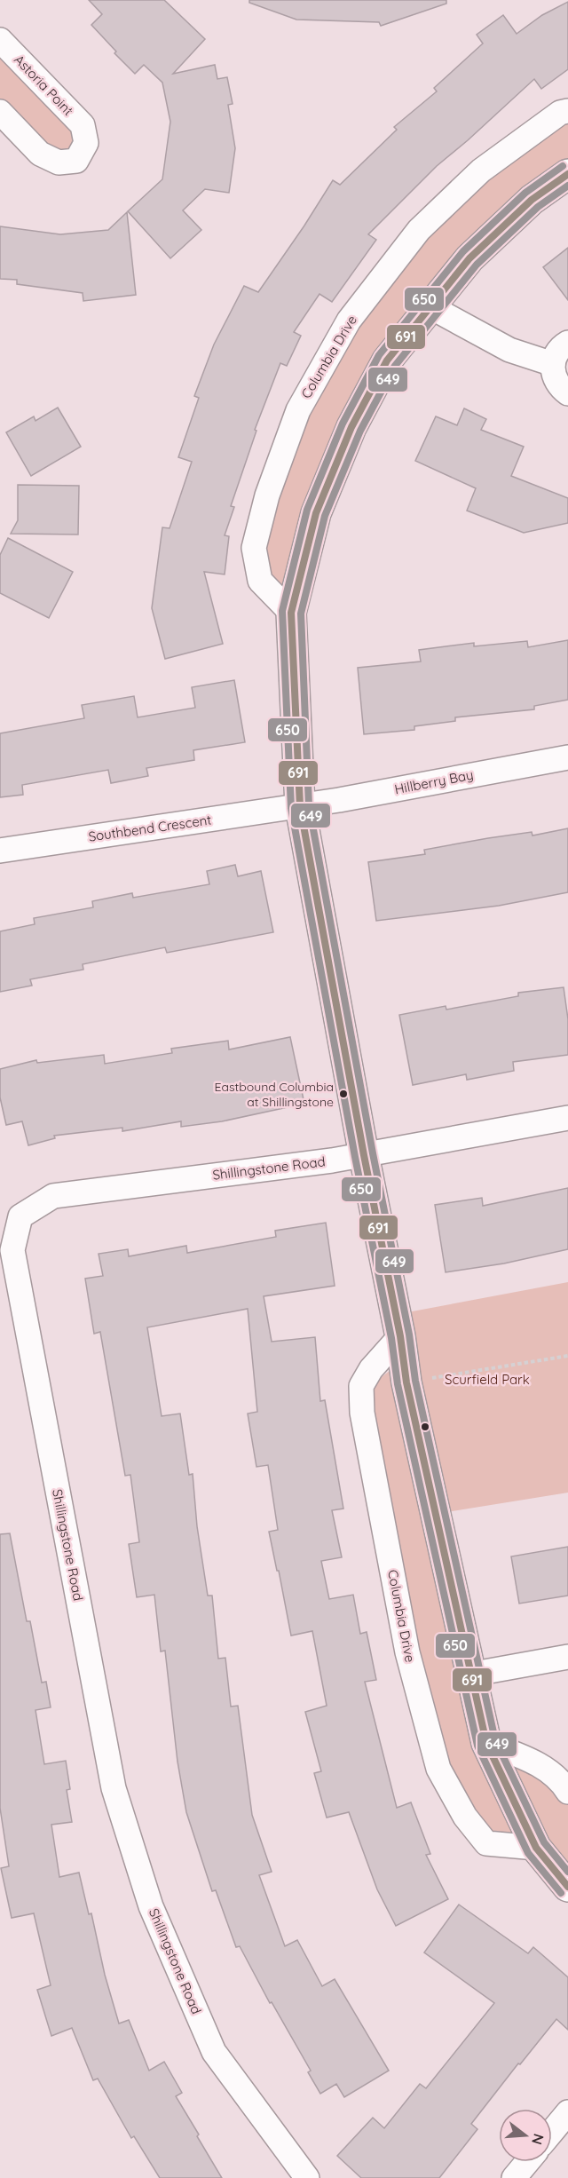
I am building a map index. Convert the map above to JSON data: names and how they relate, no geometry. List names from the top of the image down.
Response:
{
  "streets": {
    "street": [
      "Astoria Point",
      "Columbia Drive",
      "Hillberry Bay",
      "Southbend Crescent",
      "Shillingstone Road"
    ]
  },
  "crossings": [
    ["Hillberry Bay", "Southbend Crescent"]
  ],
  "parks": ["Scurfield Park"],
  "places": ["Eastbound Columbia at Shillingstone"],
  "lines": ["transit line 650", "transit line 691", "transit line 649"],
  "north": "right"
}
